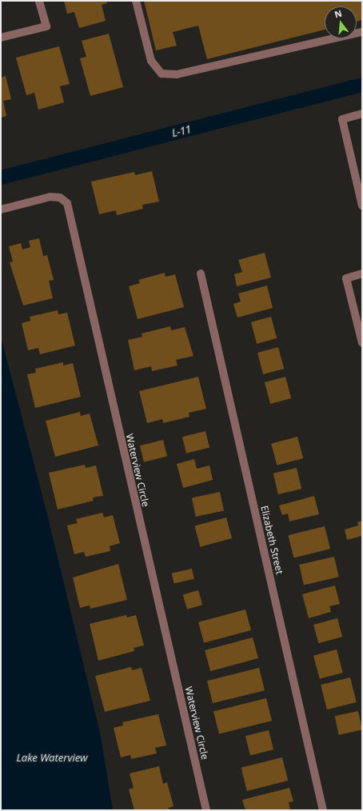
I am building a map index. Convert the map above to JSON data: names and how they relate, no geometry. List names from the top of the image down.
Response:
{
  "streets": {
    "street": ["Waterview Circle", "Elizabeth Street"]
  },
  "water": ["L-11", "Lake Waterview"],
  "north": "top"
}
